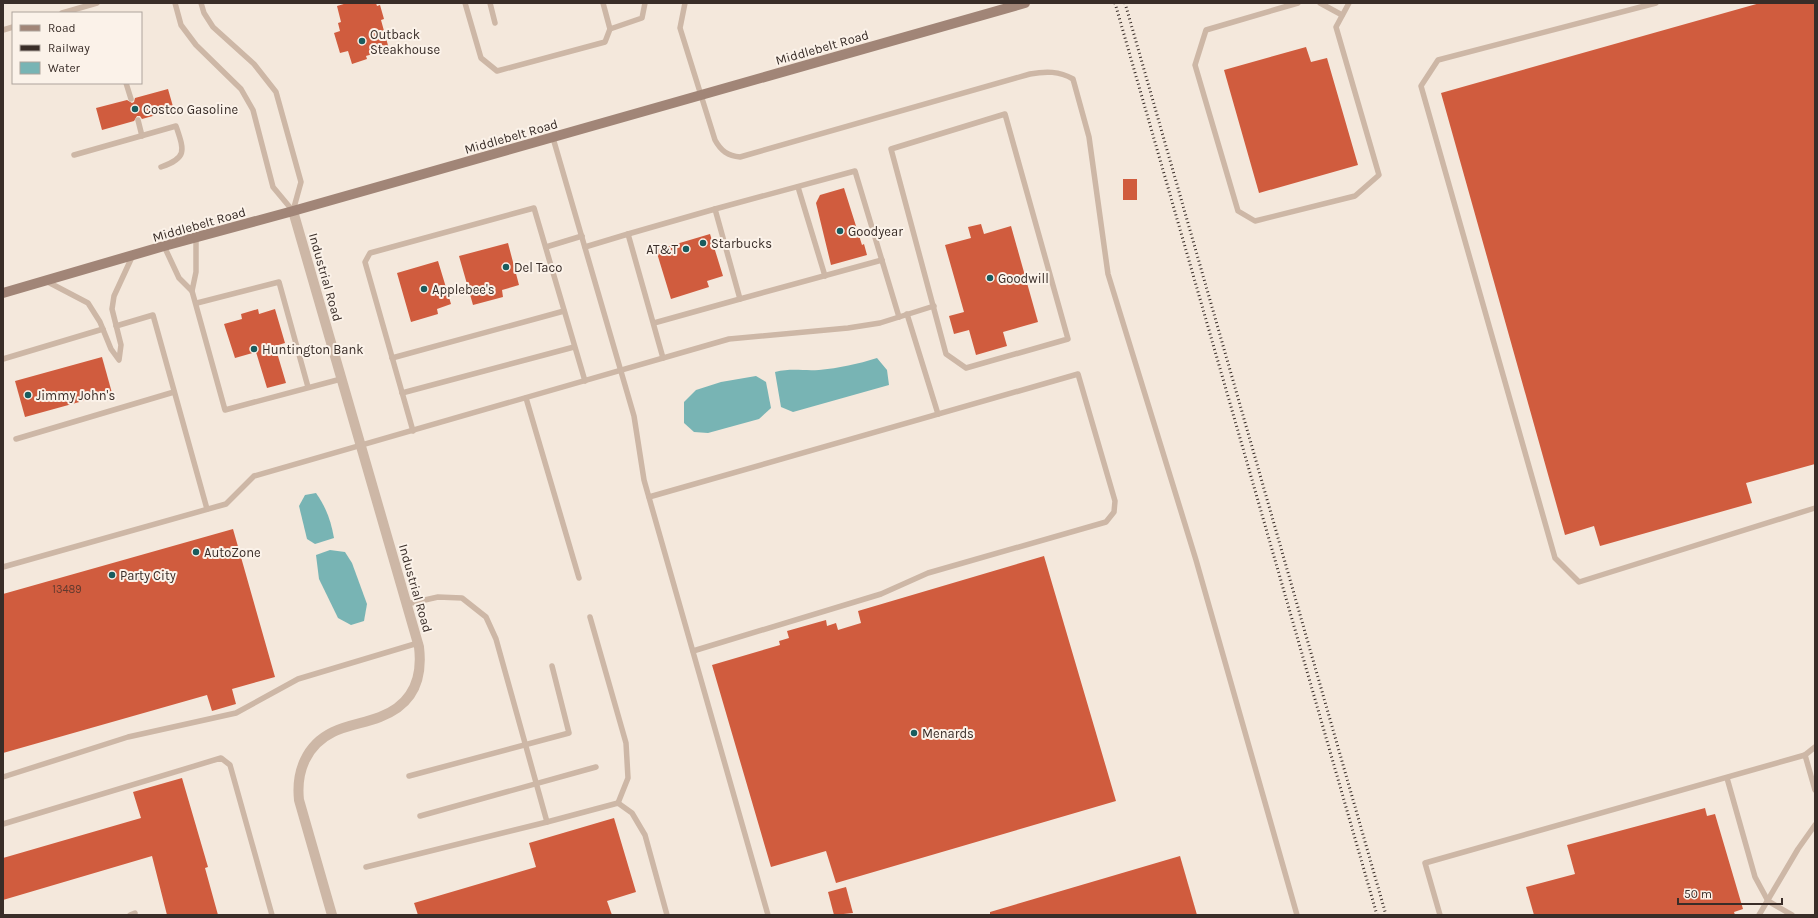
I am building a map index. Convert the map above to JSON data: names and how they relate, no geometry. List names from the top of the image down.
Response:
{
  "streets": {
    "main road": ["Middlebelt Road"],
    "street": ["Industrial Road"]
  },
  "crossings": [
    ["Middlebelt Road", "Industrial Road"]
  ],
  "places": [
    "Outback Steakhouse",
    "Costco Gasoline",
    "Goodyear",
    "Starbucks",
    "AT&T",
    "Del Taco",
    "Goodwill",
    "Applebee's",
    "Huntington Bank",
    "Jimmy John's",
    "AutoZone",
    "Party City",
    "Menards"
  ],
  "house_numbers": ["13489"],
  "legend": ["Road", "Railway", "Water"],
  "scale_bar": "50 m"
}
